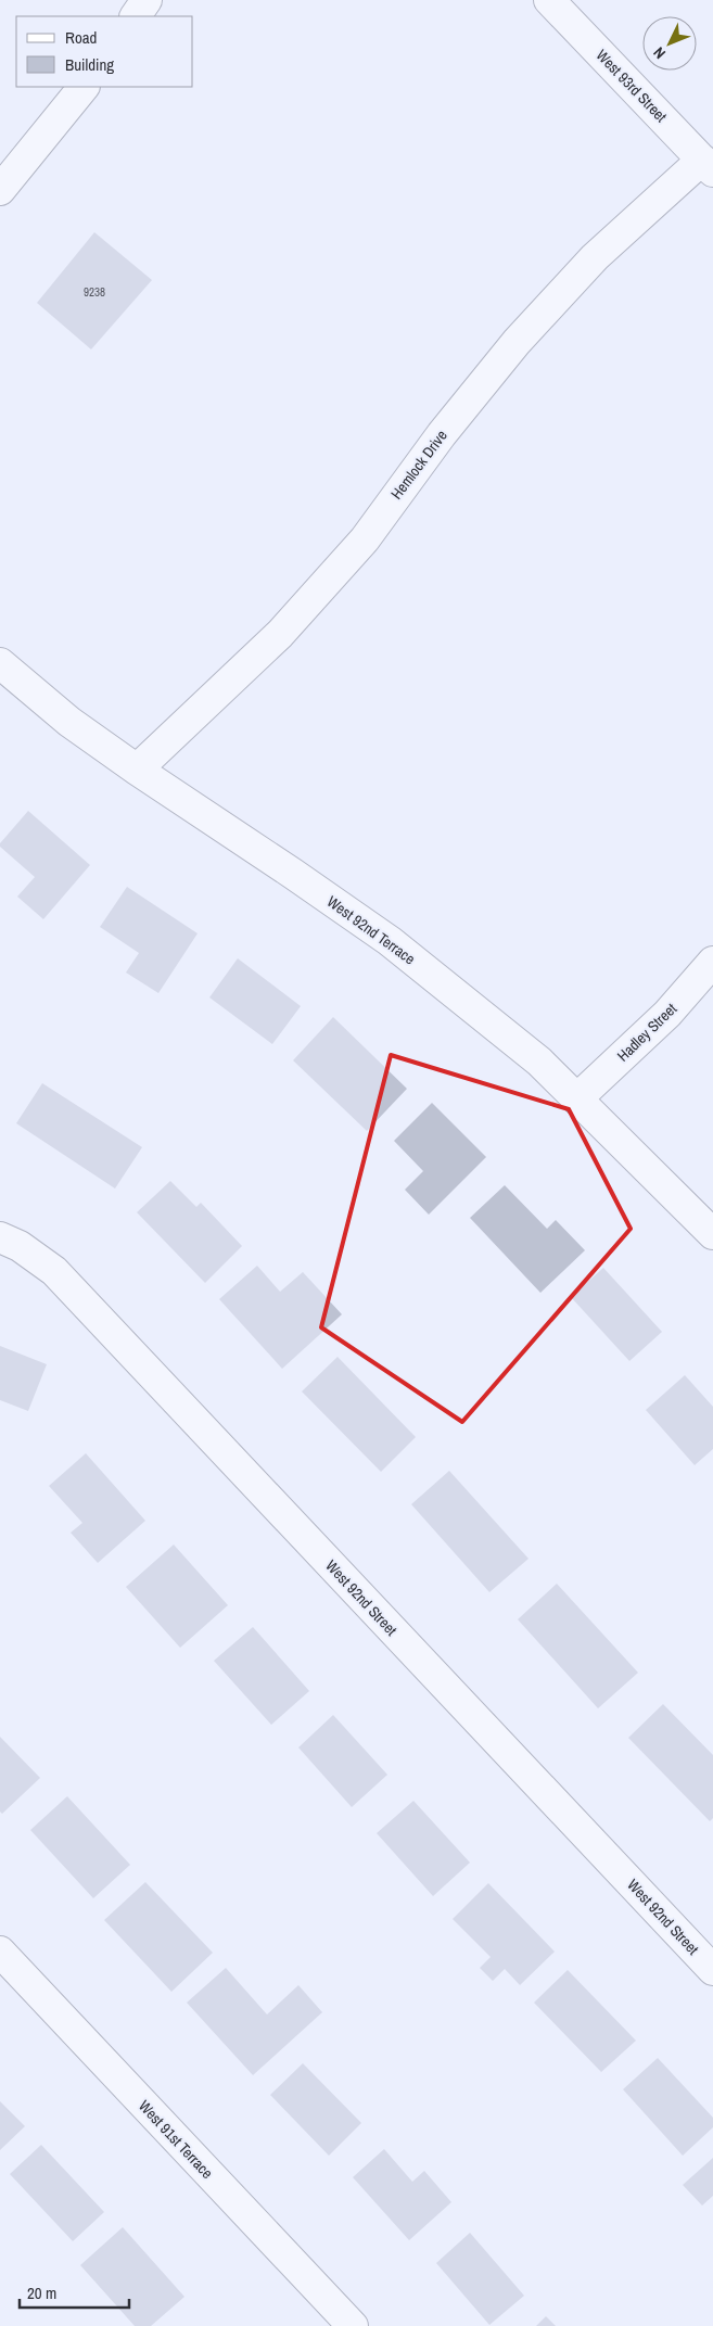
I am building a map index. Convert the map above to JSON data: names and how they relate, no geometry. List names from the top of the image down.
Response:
{
  "streets": {
    "street": [
      "West 93rd Street",
      "Hemlock Drive",
      "West 92nd Terrace",
      "Hadley Street",
      "West 92nd Street",
      "West 91st Terrace"
    ]
  },
  "crossings": [
    ["West 93rd Street", "Hemlock Drive"],
    ["Hemlock Drive", "West 92nd Terrace"],
    ["West 92nd Terrace", "Hadley Street"]
  ],
  "house_numbers": ["9238"],
  "legend": ["Road", "Building"],
  "scale_bar": "20 m",
  "north": "bottom left"
}
